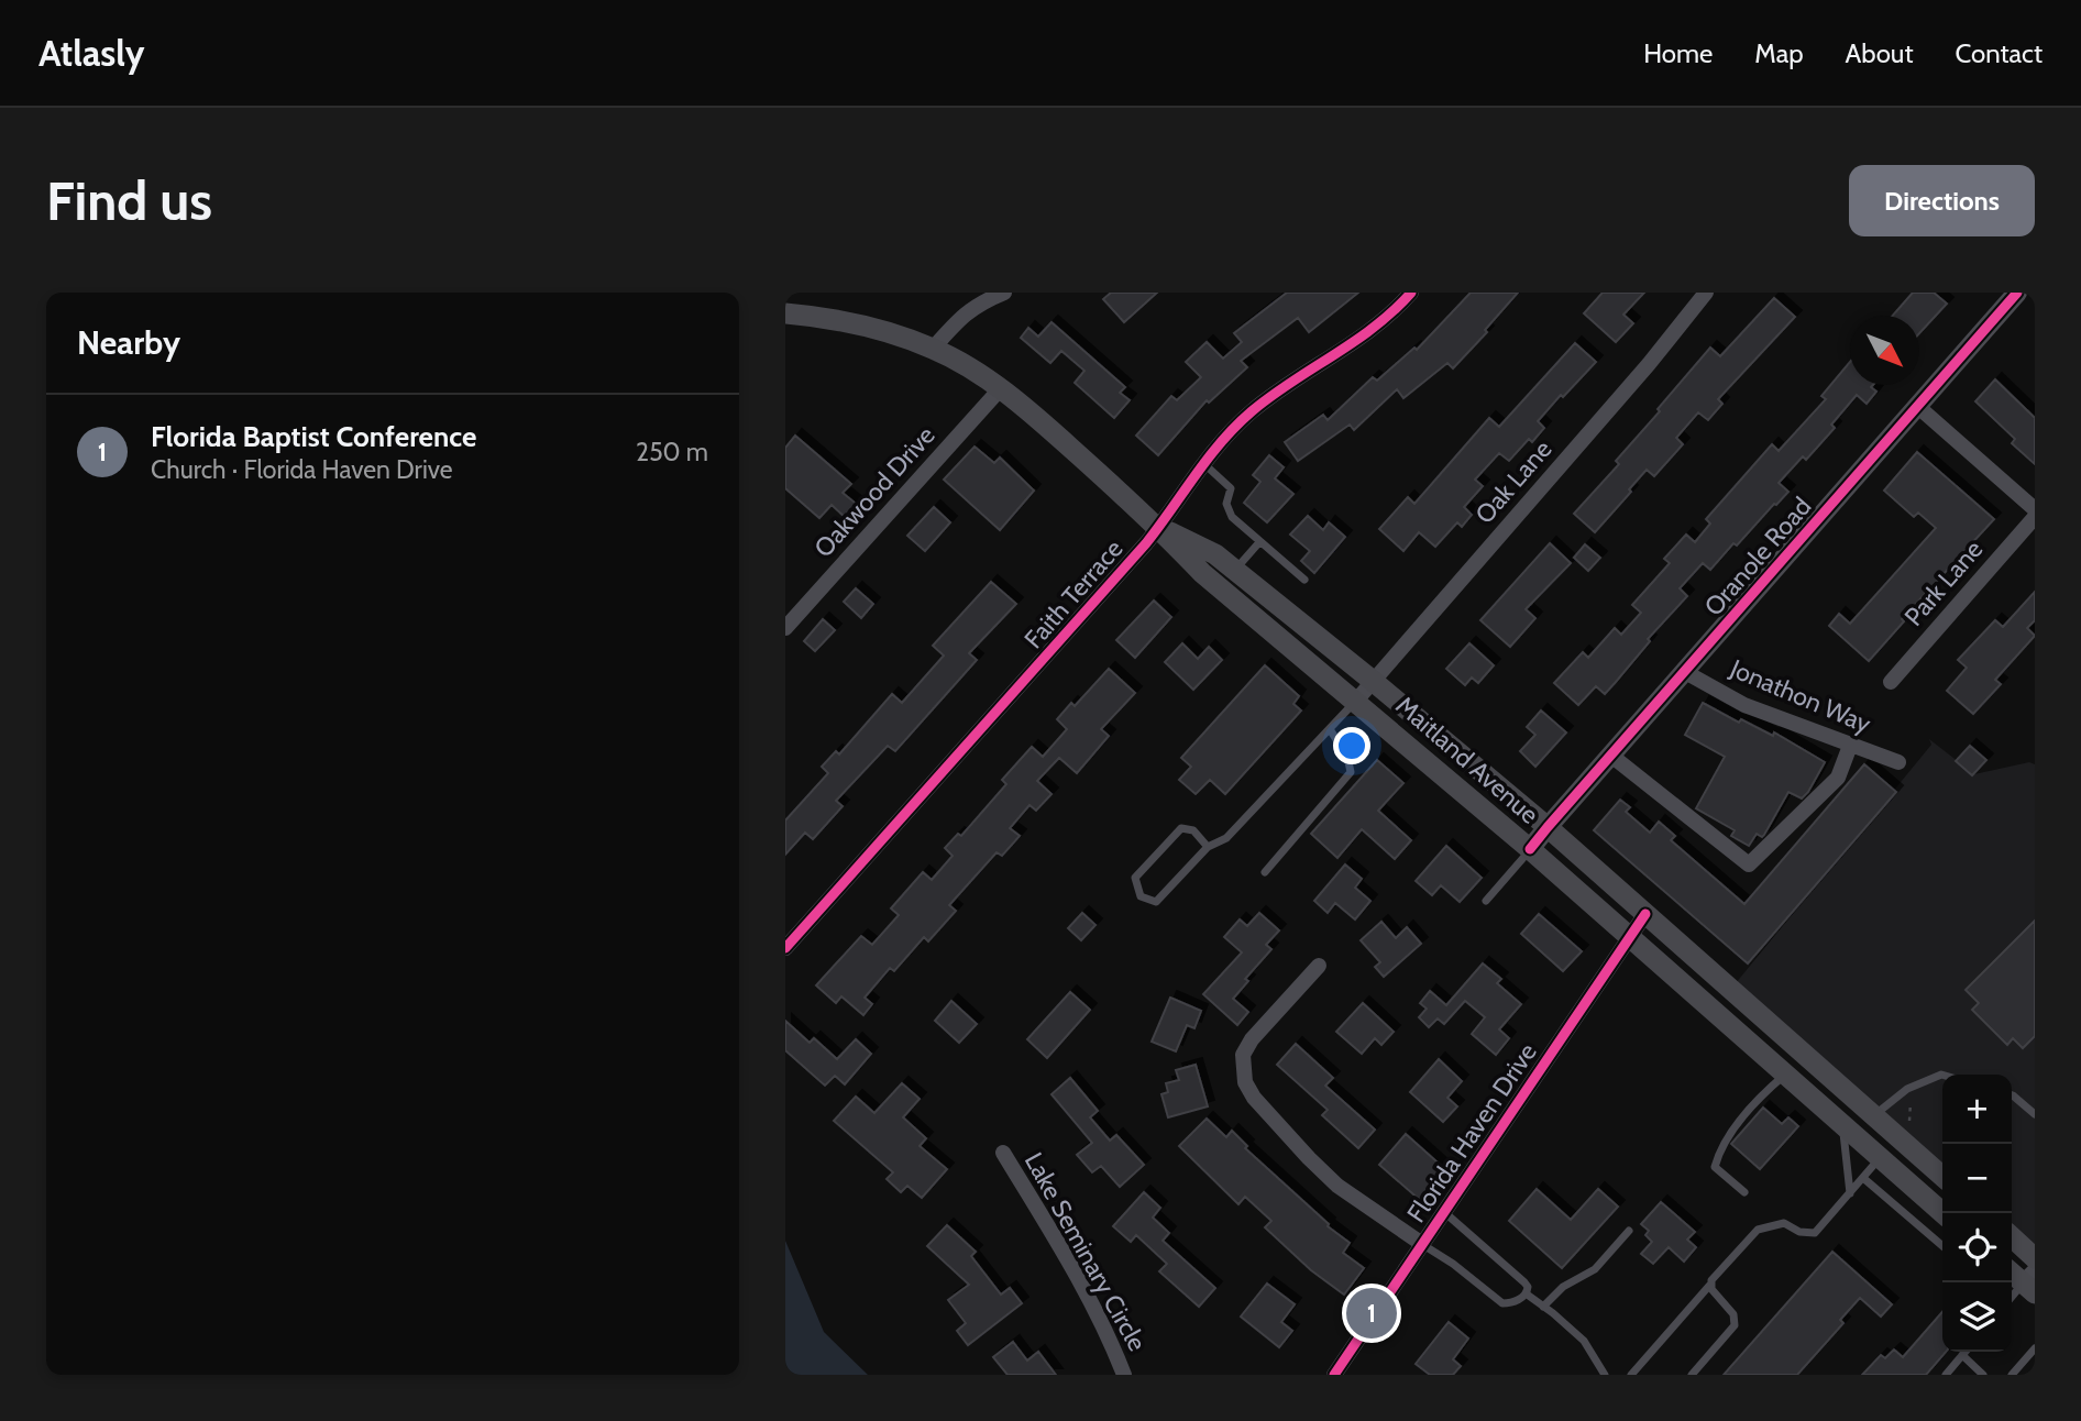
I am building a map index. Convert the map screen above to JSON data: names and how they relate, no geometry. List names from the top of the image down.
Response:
{
  "streets": {
    "main road": ["Maitland Avenue"],
    "street": [
      "Oak Lane",
      "Oakwood Drive",
      "Oranole Road",
      "Park Lane",
      "Faith Terrace",
      "Jonathon Way",
      "Florida Haven Drive",
      "Lake Seminary Circle"
    ]
  },
  "crossings": [
    ["Oak Lane", "Maitland Avenue"],
    ["Oakwood Drive", "Maitland Avenue"],
    ["Oranole Road", "Jonathon Way"],
    ["Oranole Road", "Maitland Avenue"],
    ["Faith Terrace", "Maitland Avenue"],
    ["Maitland Avenue", "Florida Haven Drive"]
  ],
  "north": "bottom right",
  "page": {
    "header": "Atlasly",
    "nav": [
      "Home",
      "Map",
      "About",
      "Contact"
    ],
    "buttons": "Directions",
    "title": "Find us",
    "heading": "Nearby",
    "list": [
      {
        "mark": "1",
        "name": "Florida Baptist Conference",
        "note": "Church · Florida Haven Drive",
        "value": "250 m"
      }
    ],
    "map_buttons": ["+", "−"],
    "pins": "1"
  }
}
